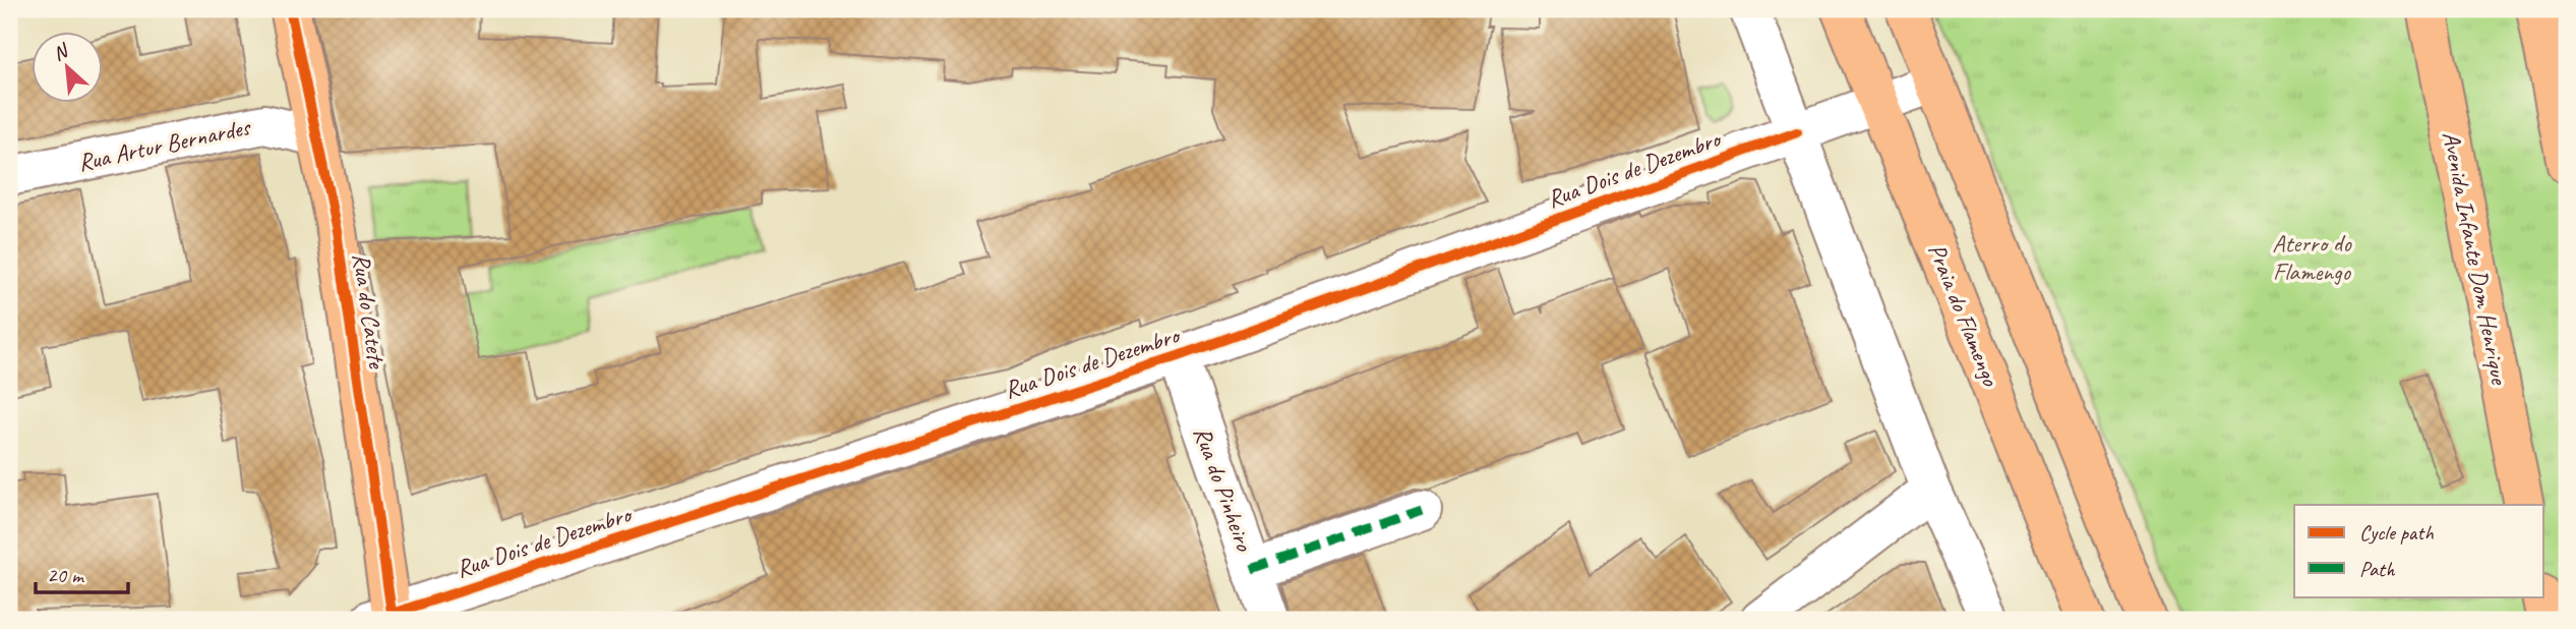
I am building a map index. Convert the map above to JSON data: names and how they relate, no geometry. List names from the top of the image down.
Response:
{
  "streets": {
    "main road": ["Avenida Infante Dom Henrique", "Rua do Catete", "Praia do Flamengo"],
    "street": ["Rua Artur Bernardes", "Rua Dois de Dezembro", "Rua do Pinheiro"]
  },
  "crossings": [
    ["Rua Artur Bernardes", "Rua do Catete"],
    ["Rua Dois de Dezembro", "Rua do Catete"],
    ["Rua Dois de Dezembro", "Praia do Flamengo"],
    ["Rua Dois de Dezembro", "Rua do Pinheiro"]
  ],
  "parks": ["Aterro do Flamengo"],
  "legend": ["Cycle path", "Path"],
  "scale_bar": "20 m",
  "north": "top left"
}
